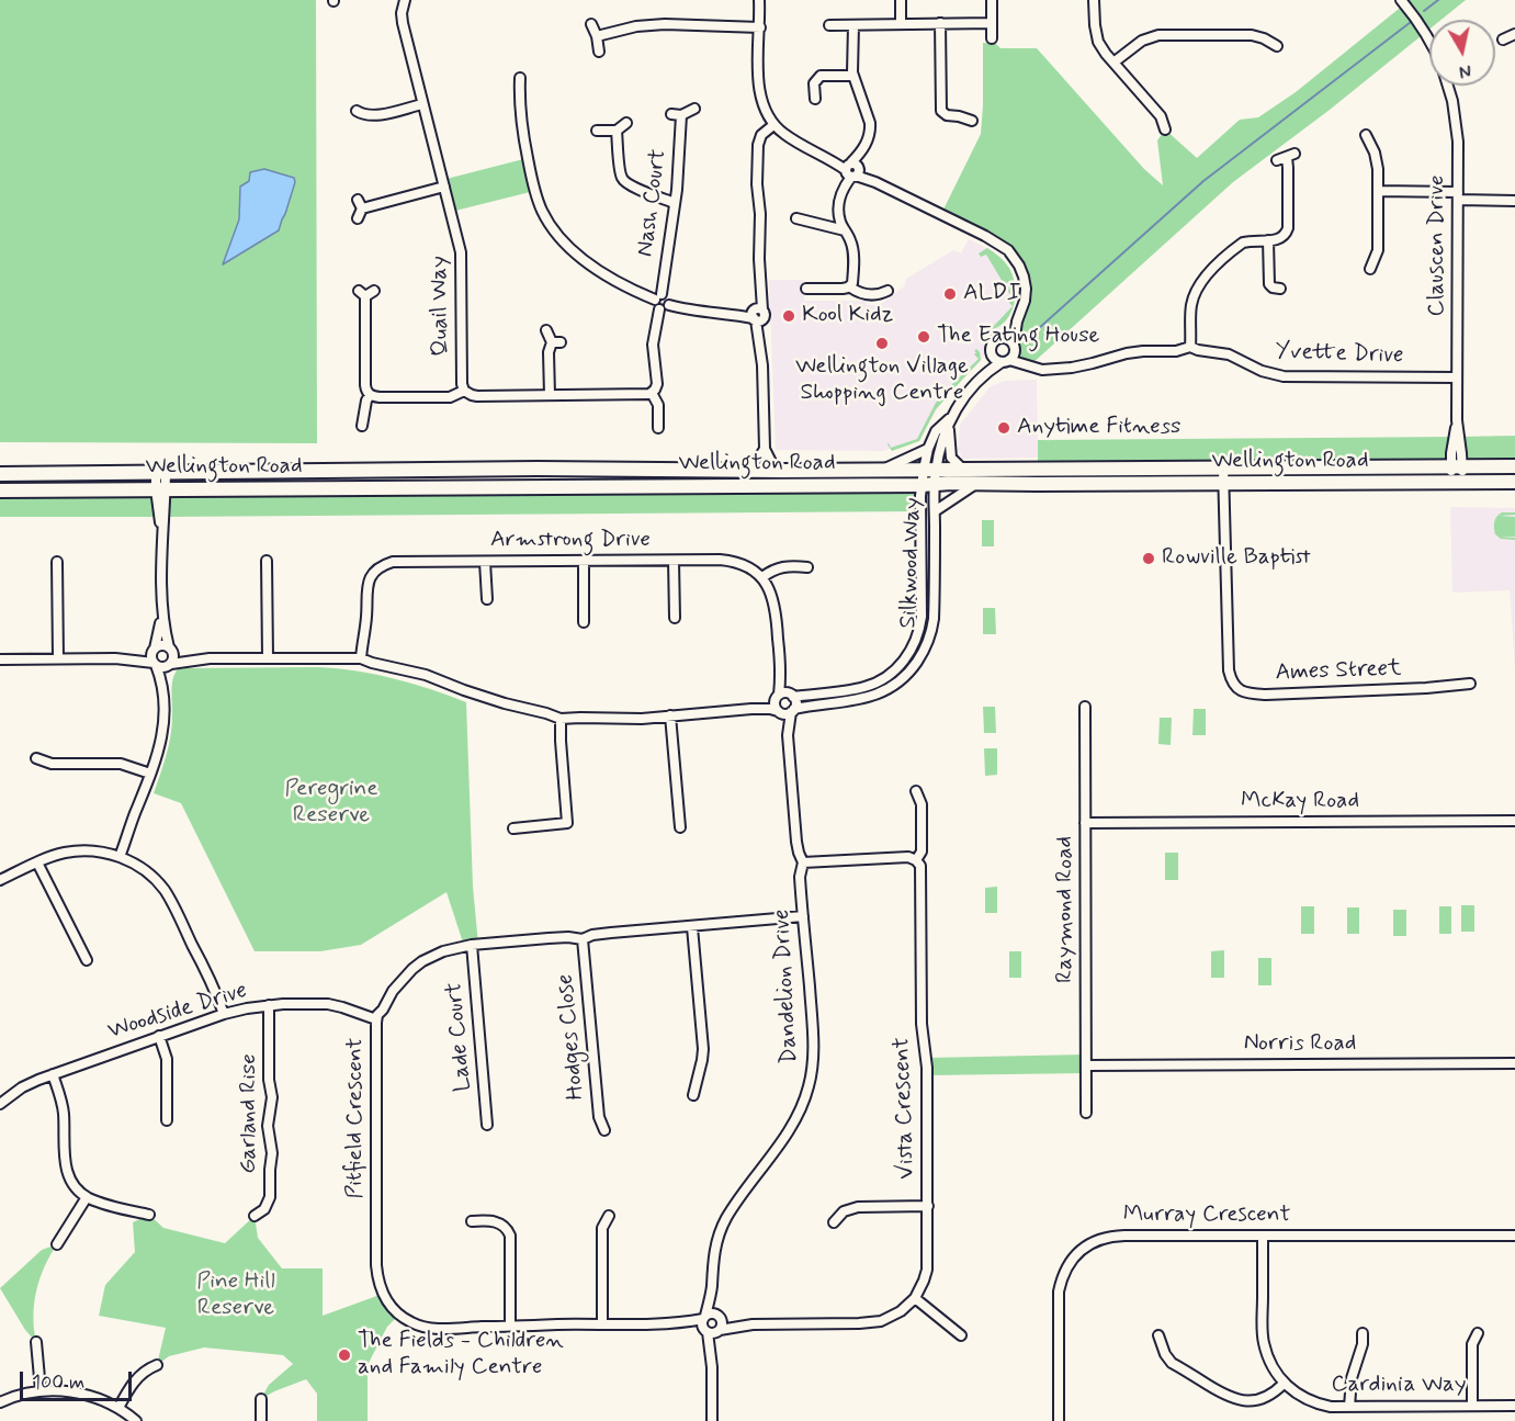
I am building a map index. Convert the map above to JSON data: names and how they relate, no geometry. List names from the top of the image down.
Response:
{
  "streets": {
    "main road": ["Wellington Road"],
    "street": [
      "Nash Court",
      "Clauscen Drive",
      "Quail Way",
      "Yvette Drive",
      "Armstrong Drive",
      "Silkwood Way",
      "Ames Street",
      "McKay Road",
      "Raymond Road",
      "Dandelion Drive",
      "Woodside Drive",
      "Lade Court",
      "Hodges Close",
      "Norris Road",
      "Vista Crescent",
      "Garland Rise",
      "Pitfield Crescent",
      "Murray Crescent",
      "Cardinia Way"
    ]
  },
  "crossings": [
    ["Clauscen Drive", "Yvette Drive"],
    ["Clauscen Drive", "Wellington Road"],
    ["Wellington Road", "Silkwood Way"],
    ["Wellington Road", "Ames Street"],
    ["Silkwood Way", "Dandelion Drive"],
    ["McKay Road", "Raymond Road"],
    ["Raymond Road", "Norris Road"],
    ["Dandelion Drive", "Vista Crescent"],
    ["Dandelion Drive", "Pitfield Crescent"],
    ["Woodside Drive", "Garland Rise"],
    ["Woodside Drive", "Pitfield Crescent"],
    ["Lade Court", "Pitfield Crescent"],
    ["Hodges Close", "Pitfield Crescent"],
    ["Vista Crescent", "Pitfield Crescent"],
    ["Murray Crescent", "Cardinia Way"]
  ],
  "parks": ["Peregrine Reserve", "Pine Hill Reserve"],
  "places": [
    "ALDI",
    "Kool Kidz",
    "The Eating House",
    "Wellington Village Shopping Centre",
    "Anytime Fitness",
    "Rowville Baptist",
    "The Fields - Children and Family Centre"
  ],
  "scale_bar": "100 m",
  "north": "bottom"
}
